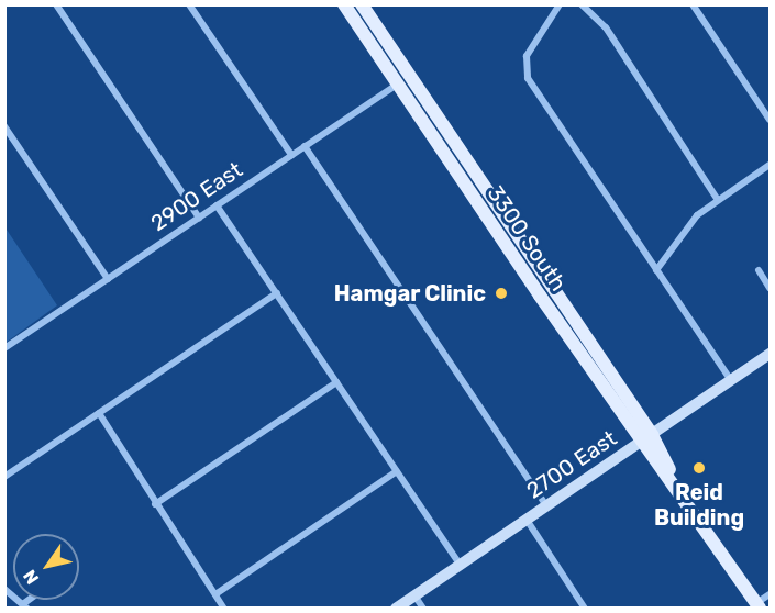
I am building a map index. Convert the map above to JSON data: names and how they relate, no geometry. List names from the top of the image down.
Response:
{
  "streets": {
    "main road": ["3300 South"],
    "street": ["2900 East", "2700 East"]
  },
  "crossings": [
    ["2900 East", "3300 South"],
    ["3300 South", "2700 East"]
  ],
  "places": ["Hamgar Clinic", "Reid Building"],
  "north": "bottom left"
}
